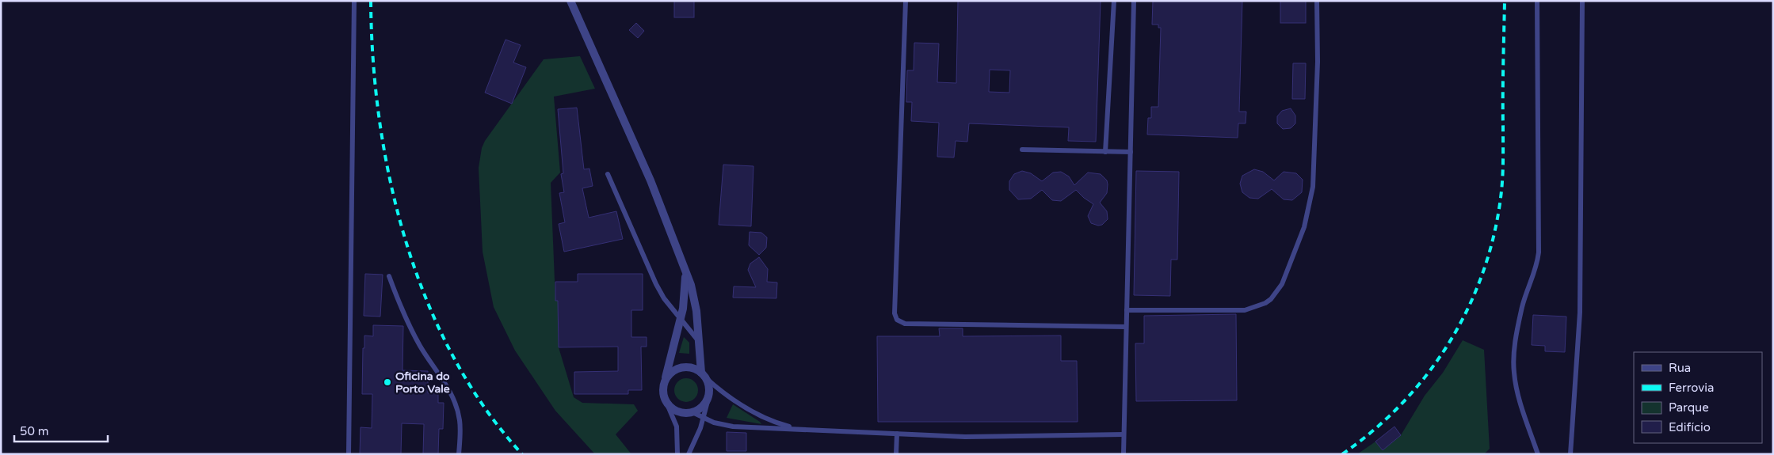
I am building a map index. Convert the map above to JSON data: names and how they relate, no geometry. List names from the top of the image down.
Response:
{
  "places": ["Oficina do Porto Vale"],
  "legend": [
    "Rua",
    "Ferrovia",
    "Parque",
    "Edifício"
  ],
  "scale_bar": "50 m"
}
